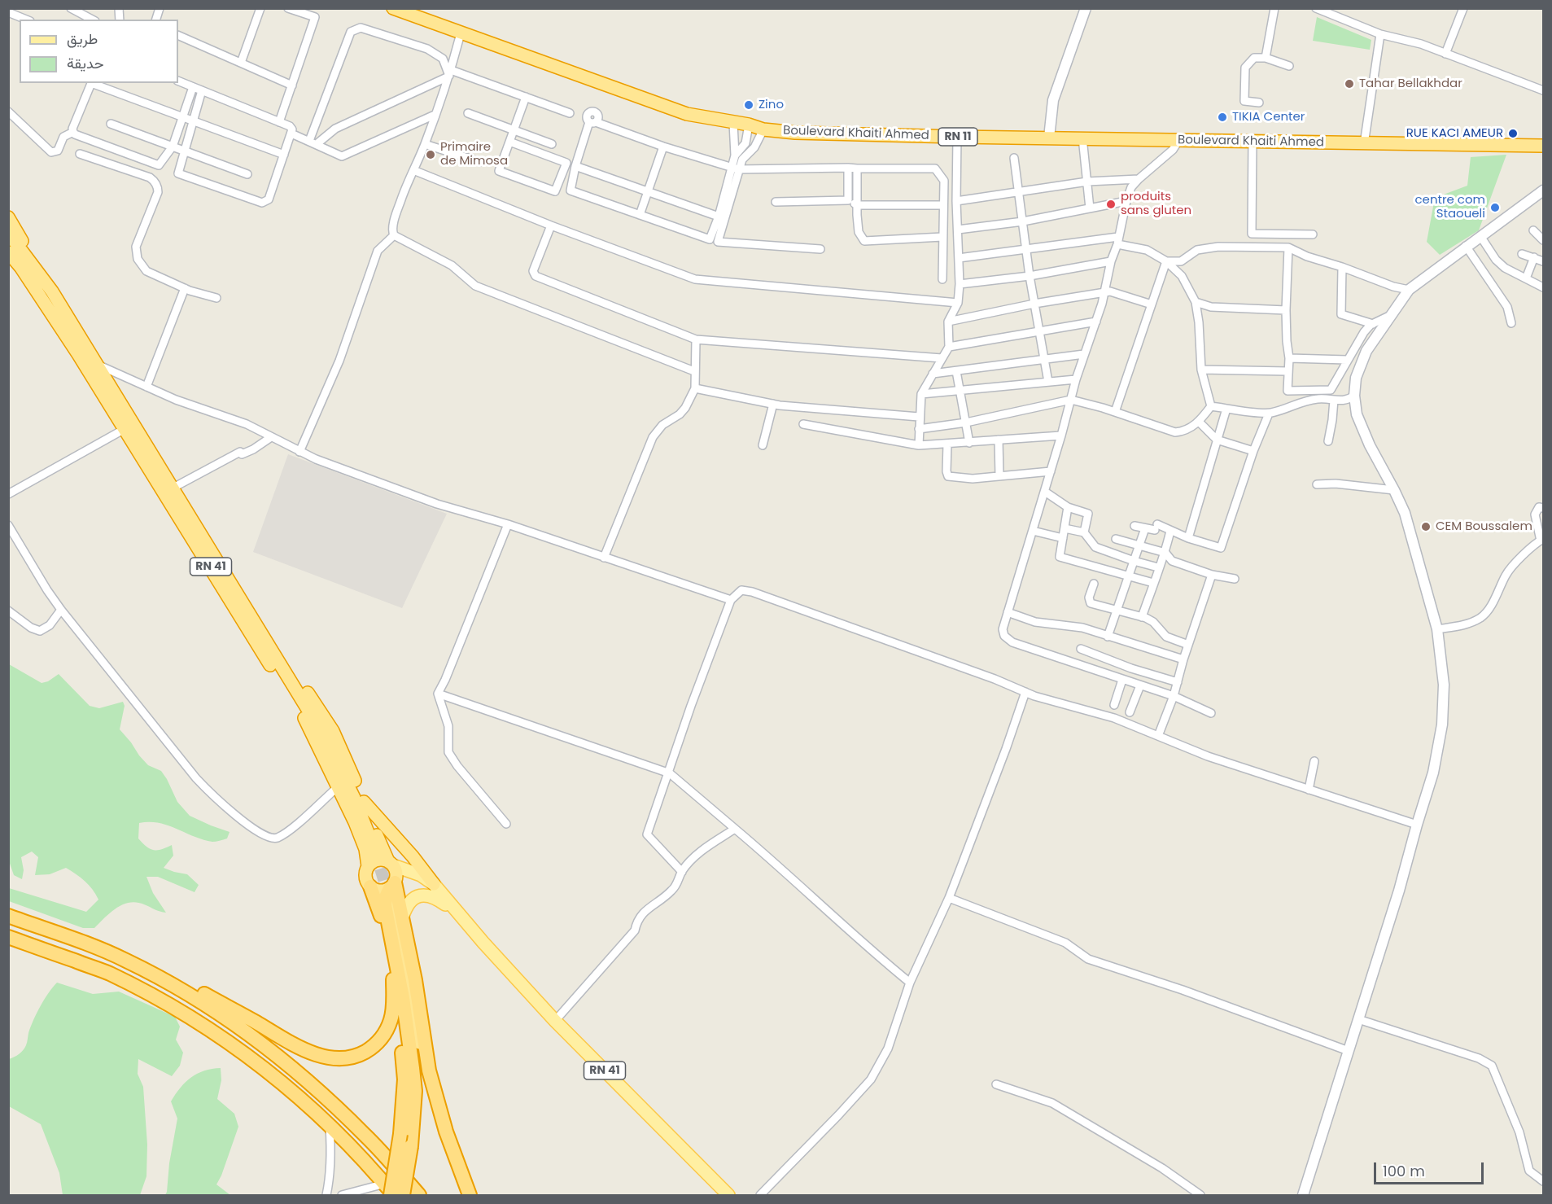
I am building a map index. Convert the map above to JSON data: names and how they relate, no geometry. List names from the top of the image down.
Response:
{
  "streets": {
    "highway": ["Boulevard Khaiti Ahmed", "RN 11", "RN 41"]
  },
  "places": [
    "Tahar Bellakhdar",
    "Zino",
    "TIKIA Center",
    "RUE KACI AMEUR",
    "Primaire de Mimosa",
    "produits sans gluten",
    "centre com Staoueli",
    "CEM Boussalem"
  ],
  "legend": ["طريق", "حديقة"],
  "scale_bar": "100 m"
}
